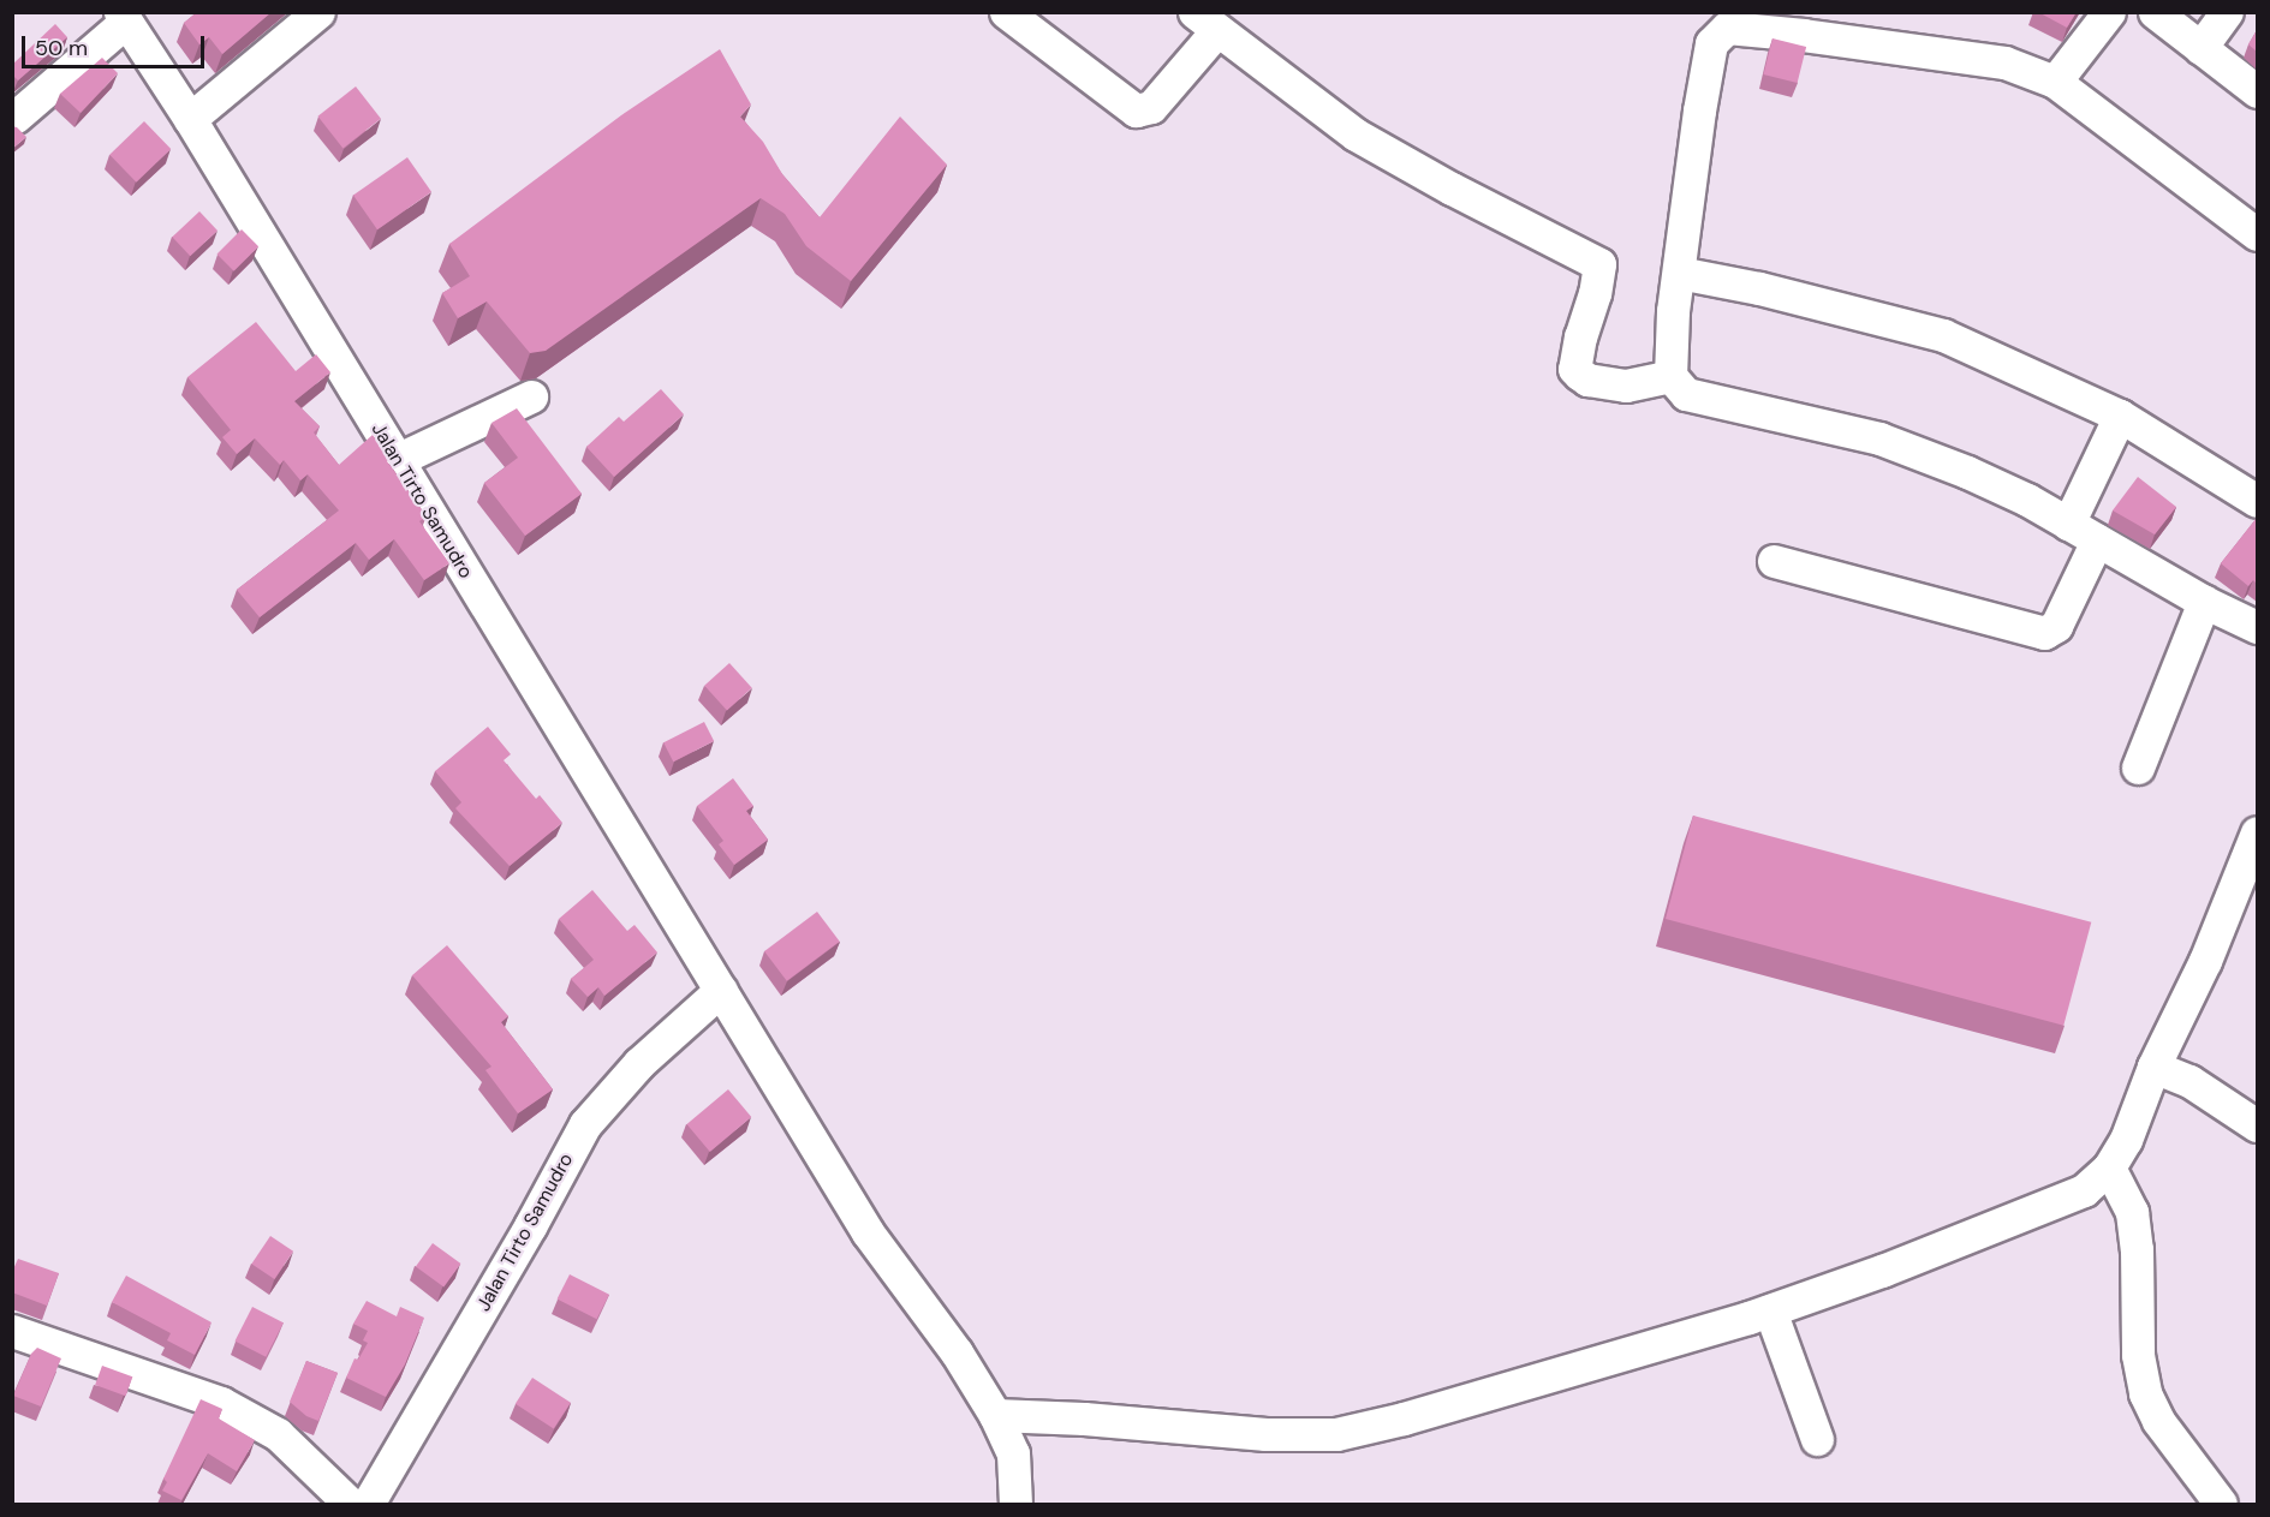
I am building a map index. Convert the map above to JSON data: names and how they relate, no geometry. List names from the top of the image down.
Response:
{
  "streets": {
    "street": ["Jalan Tirto Samudro"]
  },
  "scale_bar": "50 m"
}
